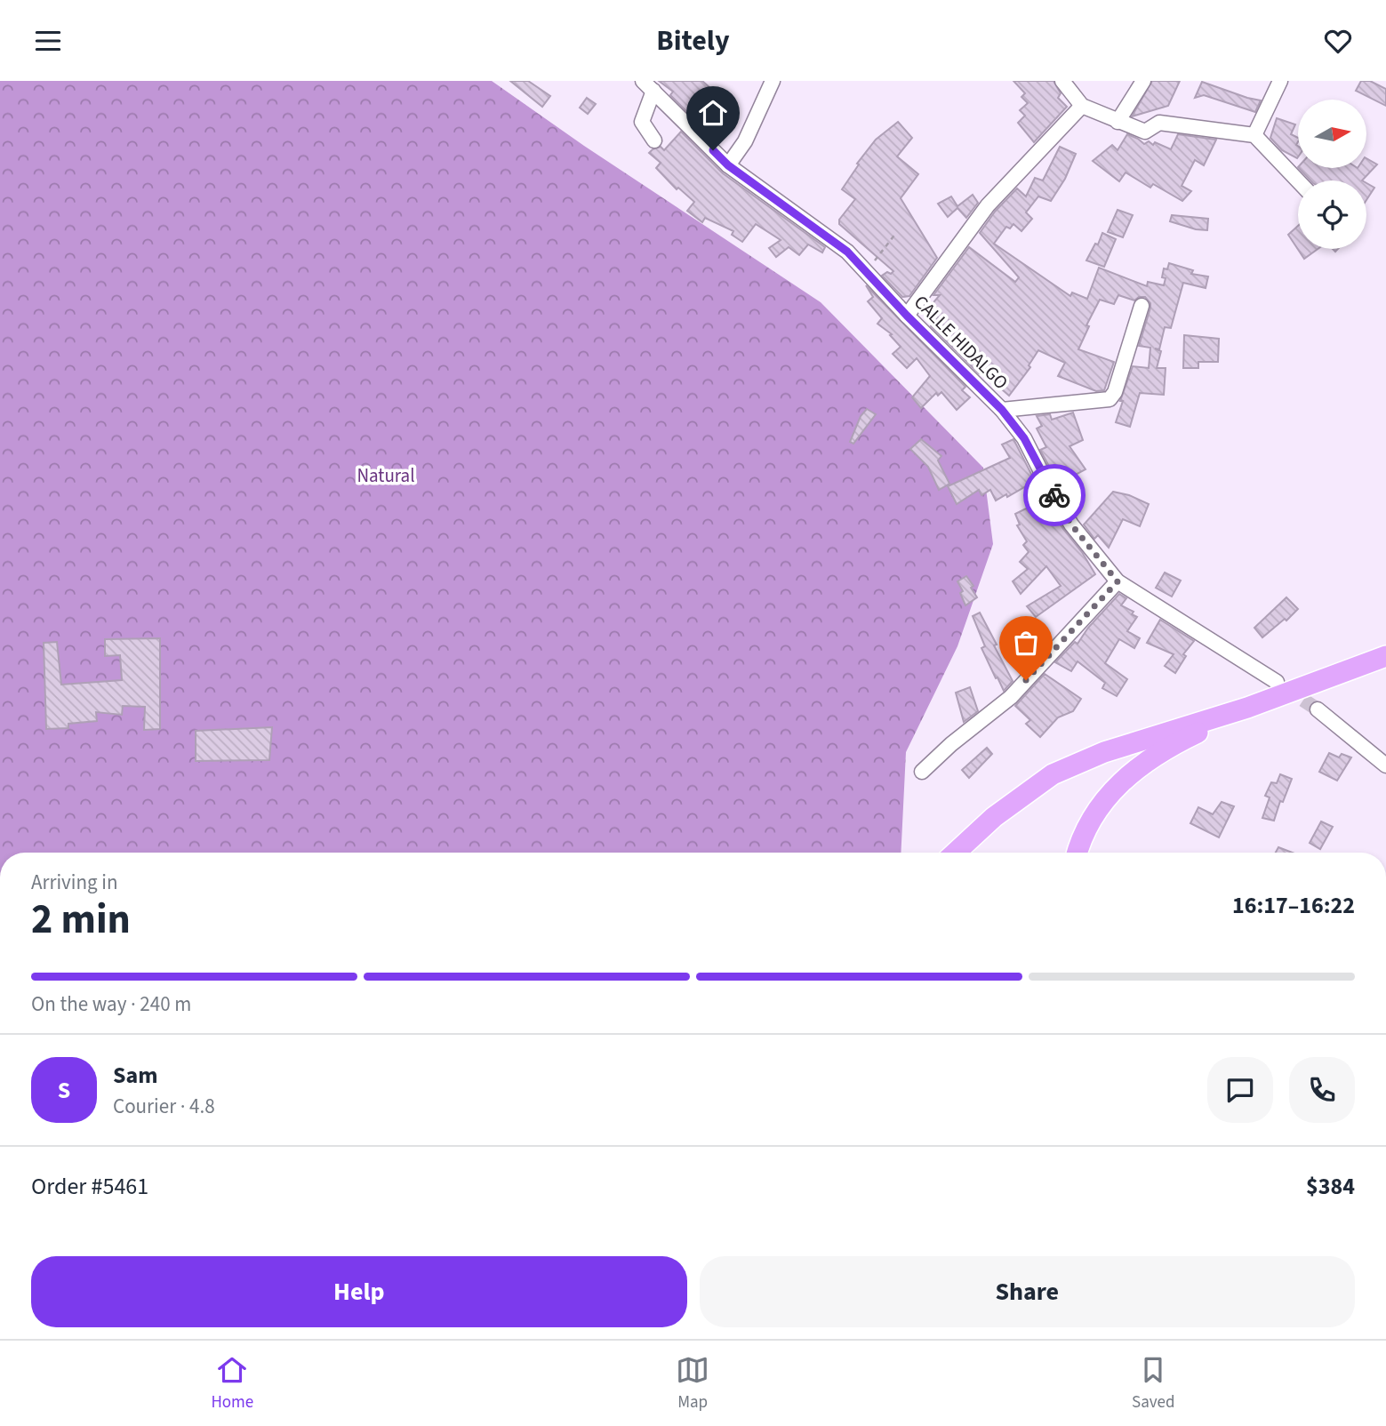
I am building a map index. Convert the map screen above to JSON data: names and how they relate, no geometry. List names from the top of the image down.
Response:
{
  "streets": {
    "street": ["CALLE HIDALGO"]
  },
  "parks": ["Natural"],
  "north": "right",
  "page": {
    "header": "Bitely",
    "heading": ["2 min", "Arriving in", "16:17–16:22"],
    "panel": [
      "Sam",
      "Courier · 4.8",
      "Order #5461",
      "$384"
    ],
    "bar": "On the way · 240 m",
    "round": "S",
    "buttons": ["Help", "Share"],
    "tabs": ["Home", "Map", "Saved"]
  }
}
